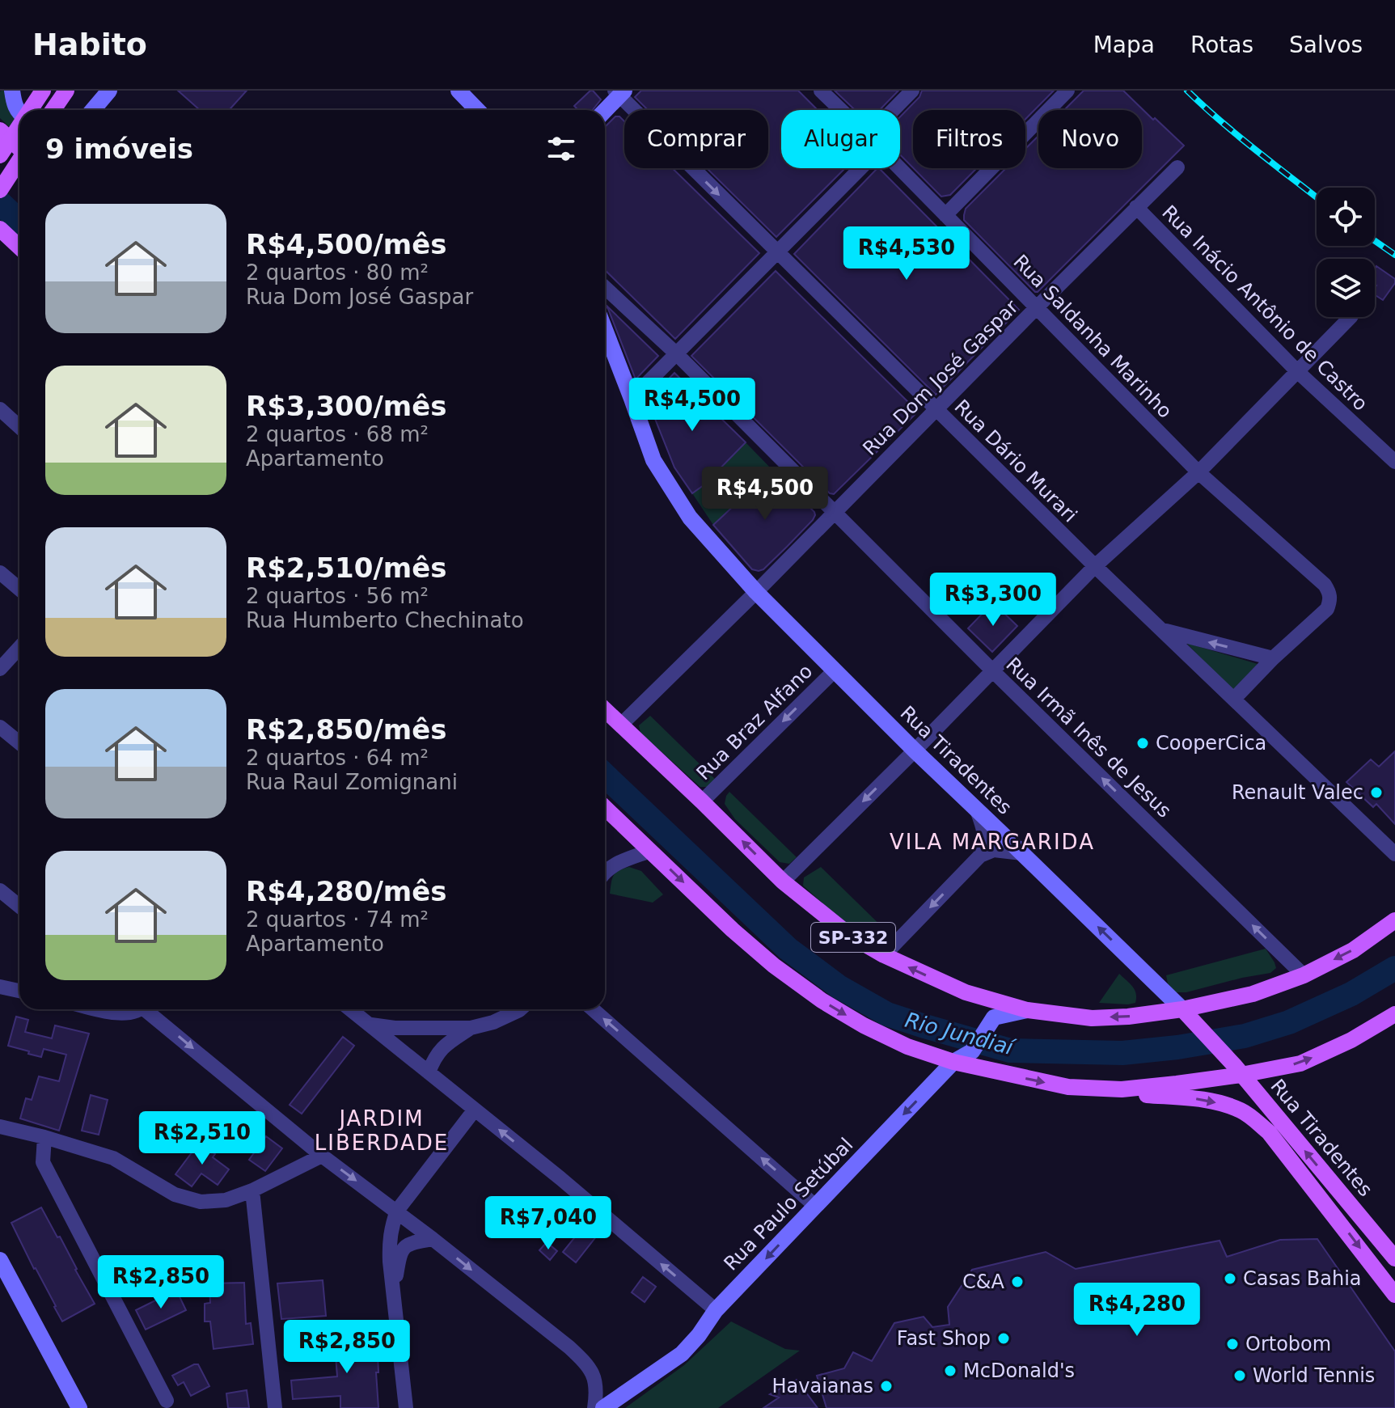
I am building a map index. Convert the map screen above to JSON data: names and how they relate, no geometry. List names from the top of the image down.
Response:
{
  "streets": {
    "main road": ["Rua Tiradentes", "SP-332"],
    "street": [
      "Rua Inácio Antônio de Castro",
      "Rua Saldanha Marinho",
      "Rua Dom José Gaspar",
      "Rua Dário Murari",
      "Rua Braz Alfano",
      "Rua Irmã Inês de Jesus",
      "Rua Paulo Setúbal"
    ]
  },
  "crossings": [
    ["Rua Inácio Antônio de Castro", "Rua Dom José Gaspar"],
    ["Rua Saldanha Marinho", "Rua Dom José Gaspar"],
    ["Rua Dom José Gaspar", "Rua Dário Murari"],
    ["Rua Dom José Gaspar", "Rua Irmã Inês de Jesus"],
    ["Rua Dom José Gaspar", "Rua Tiradentes"],
    ["Rua Dom José Gaspar", "SP-332"],
    ["Rua Braz Alfano", "Rua Tiradentes"],
    ["Rua Braz Alfano", "SP-332"],
    ["Rua Irmã Inês de Jesus", "SP-332"],
    ["Rua Tiradentes", "SP-332"],
    ["SP-332", "Rua Paulo Setúbal"]
  ],
  "one_way": ["Rua Irmã Inês de Jesus", "Rua Paulo Setúbal"],
  "districts": ["VILA MARGARIDA", "JARDIM LIBERDADE"],
  "water": ["Rio Jundiaí"],
  "places": [
    "CooperCica",
    "Renault Valec",
    "Casas Bahia",
    "C&A",
    "Fast Shop",
    "Ortobom",
    "McDonald's",
    "World Tennis",
    "Havaianas"
  ],
  "page": {
    "header": "Habito",
    "nav": ["Mapa", "Rotas", "Salvos"],
    "chip": [
      "Comprar",
      "Alugar",
      "Filtros",
      "Novo"
    ],
    "heading": "9 imóveis",
    "list": [
      {
        "name": "R$4,500/mês",
        "note": "2 quartos · 80 m² · Rua Dom José Gaspar"
      },
      {
        "name": "R$3,300/mês",
        "note": "2 quartos · 68 m² · Apartamento"
      },
      {
        "name": "R$2,510/mês",
        "note": "2 quartos · 56 m² · Rua Humberto Chechinato"
      },
      {
        "name": "R$2,850/mês",
        "note": "2 quartos · 64 m² · Rua Raul Zomignani"
      },
      {
        "name": "R$4,280/mês",
        "note": "2 quartos · 74 m² · Apartamento"
      }
    ],
    "price": [
      "R$4,530",
      "R$4,500",
      "R$4,500",
      "R$3,300",
      "R$2,510",
      "R$7,040",
      "R$2,850",
      "R$4,280",
      "R$2,850"
    ]
  }
}
